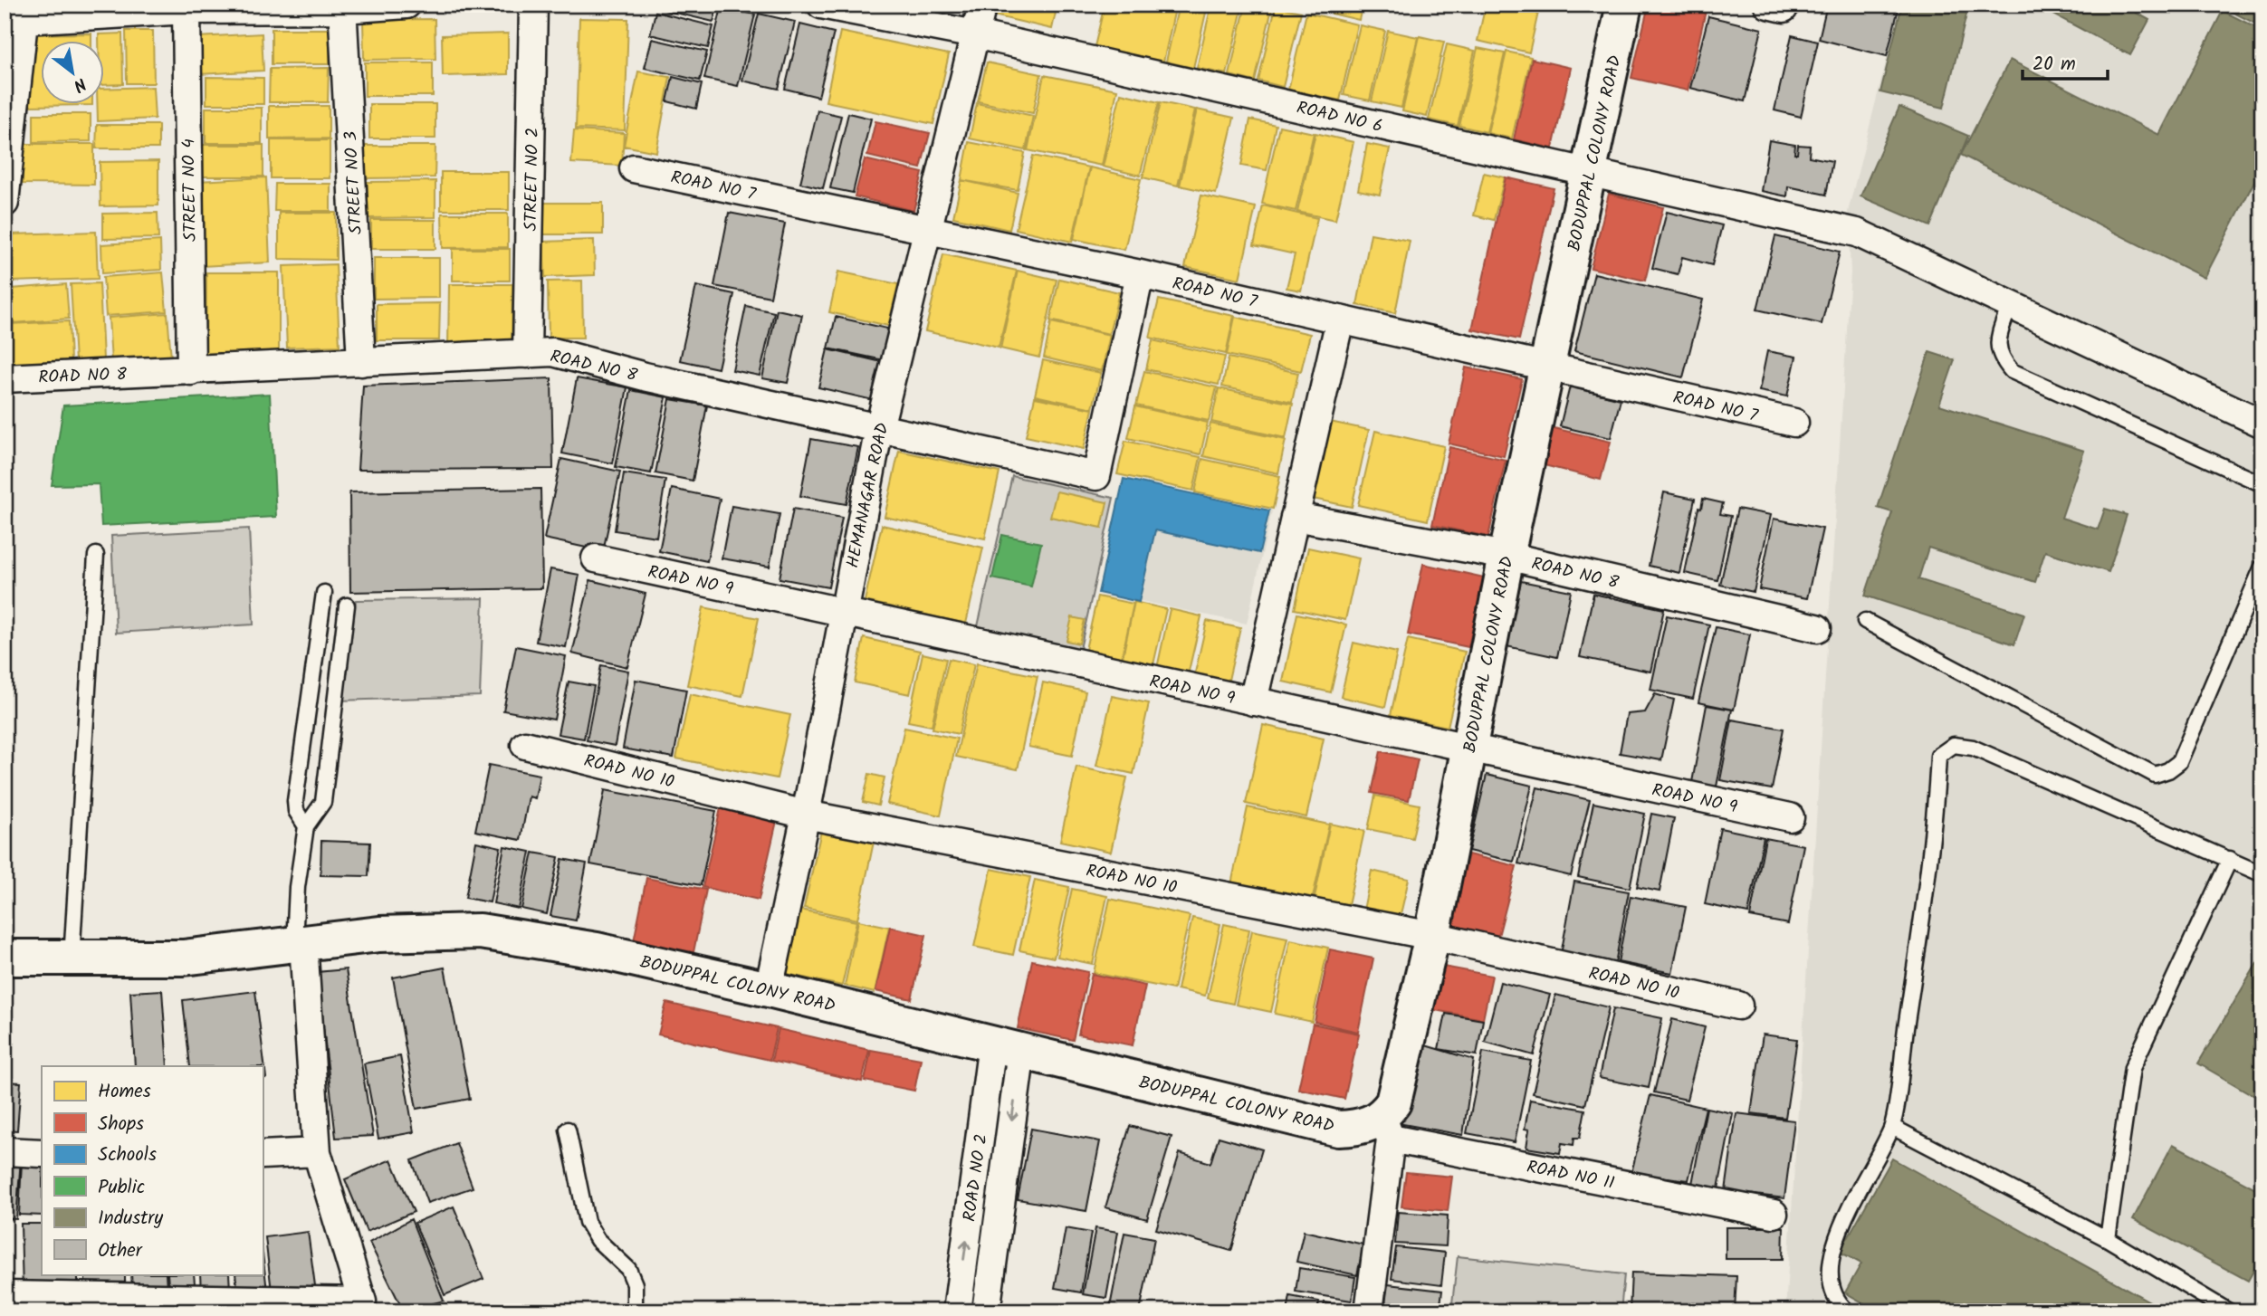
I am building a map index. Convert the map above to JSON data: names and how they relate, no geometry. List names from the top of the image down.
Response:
{
  "streets": {
    "street": [
      "ROAD NO 6",
      "BODUPPAL COLONY ROAD",
      "STREET NO 2",
      "STREET NO 3",
      "ROAD NO 7",
      "STREET NO 4",
      "ROAD NO 8",
      "HEMANAGAR ROAD",
      "ROAD NO 9",
      "ROAD NO 10",
      "ROAD NO 11",
      "ROAD NO 2"
    ]
  },
  "crossings": [
    ["ROAD NO 6", "BODUPPAL COLONY ROAD"],
    ["ROAD NO 6", "HEMANAGAR ROAD"],
    ["BODUPPAL COLONY ROAD", "ROAD NO 7"],
    ["BODUPPAL COLONY ROAD", "ROAD NO 8"],
    ["BODUPPAL COLONY ROAD", "HEMANAGAR ROAD"],
    ["BODUPPAL COLONY ROAD", "ROAD NO 9"],
    ["BODUPPAL COLONY ROAD", "ROAD NO 10"],
    ["BODUPPAL COLONY ROAD", "ROAD NO 11"],
    ["BODUPPAL COLONY ROAD", "ROAD NO 2"],
    ["STREET NO 2", "ROAD NO 8"],
    ["STREET NO 3", "ROAD NO 8"],
    ["ROAD NO 7", "ROAD NO 8"],
    ["ROAD NO 7", "HEMANAGAR ROAD"],
    ["STREET NO 4", "ROAD NO 8"],
    ["ROAD NO 8", "HEMANAGAR ROAD"],
    ["HEMANAGAR ROAD", "ROAD NO 9"],
    ["HEMANAGAR ROAD", "ROAD NO 10"]
  ],
  "legend": [
    "Homes",
    "Shops",
    "Schools",
    "Public",
    "Industry",
    "Other"
  ],
  "scale_bar": "20 m",
  "north": "bottom right"
}
